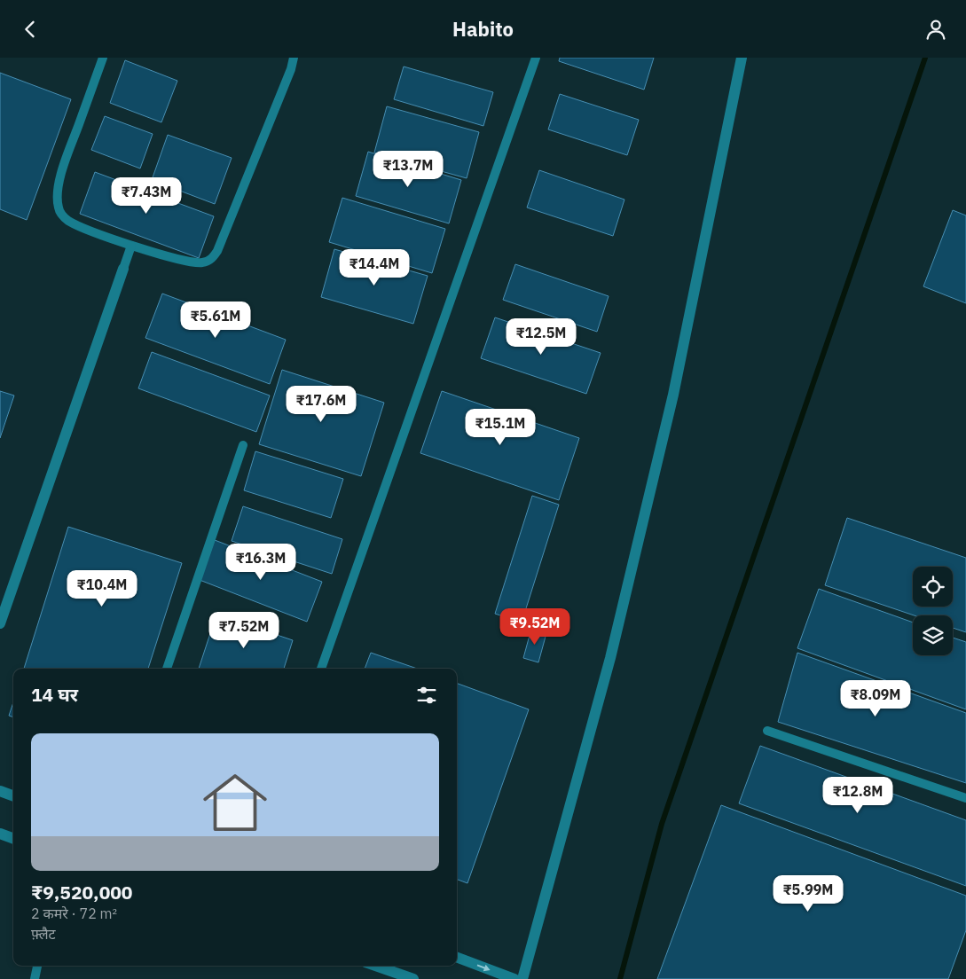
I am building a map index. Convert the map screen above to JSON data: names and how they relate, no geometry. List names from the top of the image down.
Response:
{
  "page": {
    "header": "Habito",
    "price": [
      "₹13.7M",
      "₹7.43M",
      "₹14.4M",
      "₹5.61M",
      "₹12.5M",
      "₹17.6M",
      "₹15.1M",
      "₹16.3M",
      "₹10.4M",
      "₹9.52M",
      "₹7.52M",
      "₹8.09M",
      "₹12.8M",
      "₹5.99M"
    ],
    "heading": "14 घर",
    "list": [
      {
        "name": "₹9,520,000",
        "note": "2 कमरे · 72 m² · फ़्लैट"
      }
    ]
  }
}
